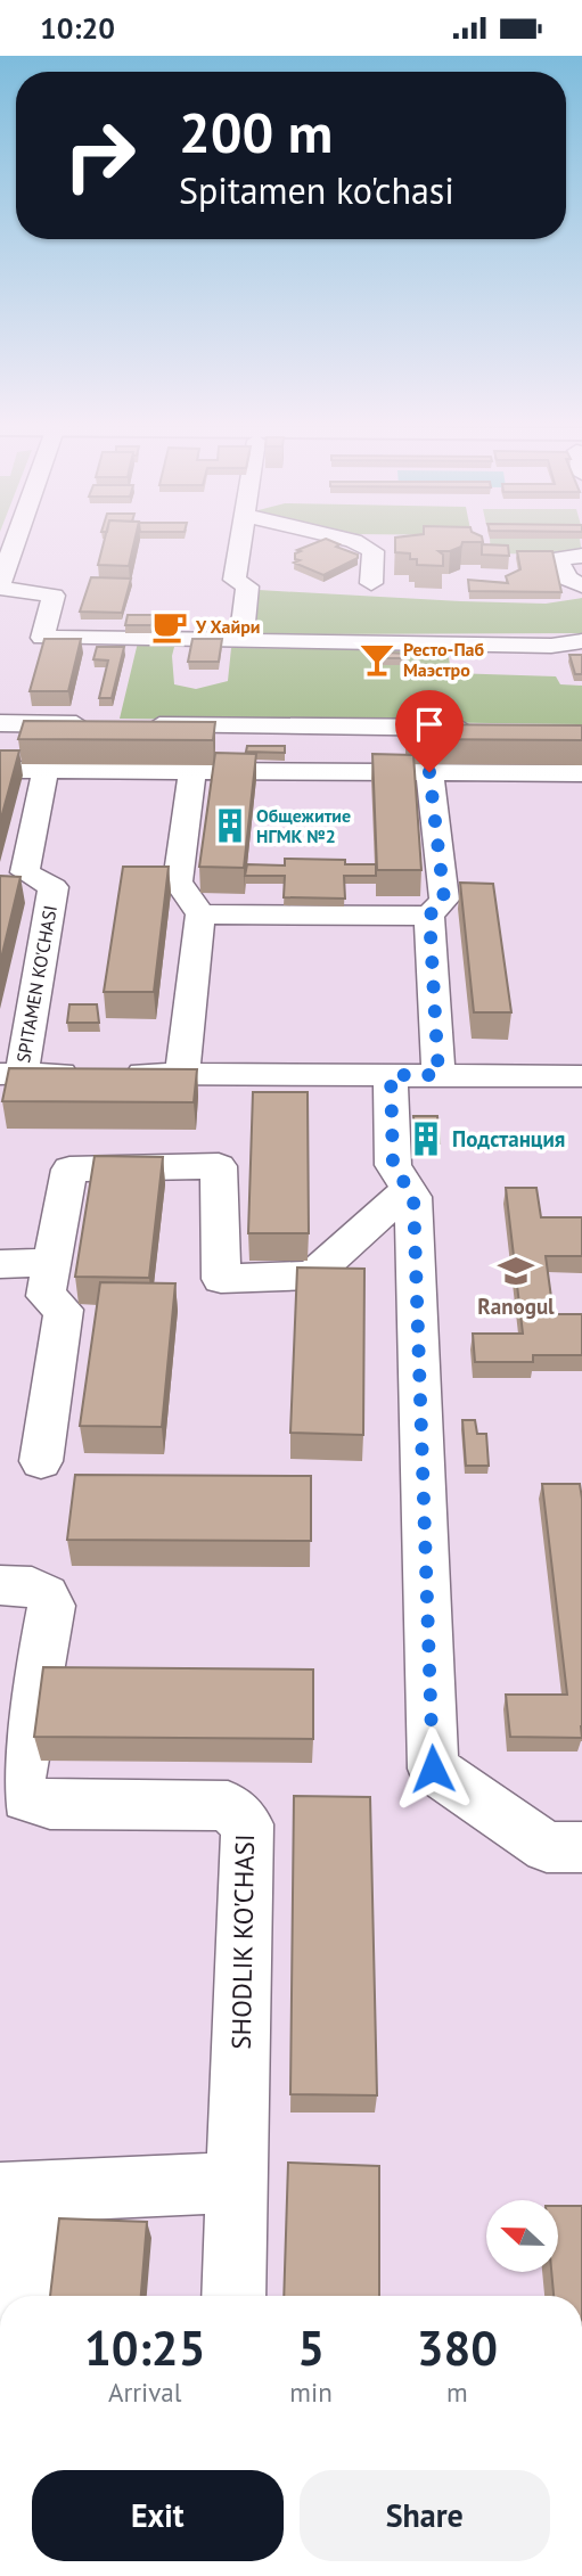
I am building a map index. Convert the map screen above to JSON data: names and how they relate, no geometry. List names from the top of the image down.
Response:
{
  "streets": {
    "street": ["SPITAMEN KO'CHASI", "SHODLIK KO'CHASI"]
  },
  "places": {
    "cafe": ["У Хайри"],
    "bar": ["Ресто-Паб Маэстро"],
    "building": ["Общежитие НГМК №2", "Подстанция"],
    "school or university": ["Ranogul"]
  },
  "north": "left",
  "page": {
    "status": "10:20",
    "turn": ["200 m", "Spitamen ko'chasi"],
    "eta": [
      "10:25",
      "Arrival",
      "5",
      "min",
      "380",
      "m"
    ],
    "buttons": ["Exit", "Share"]
  }
}
